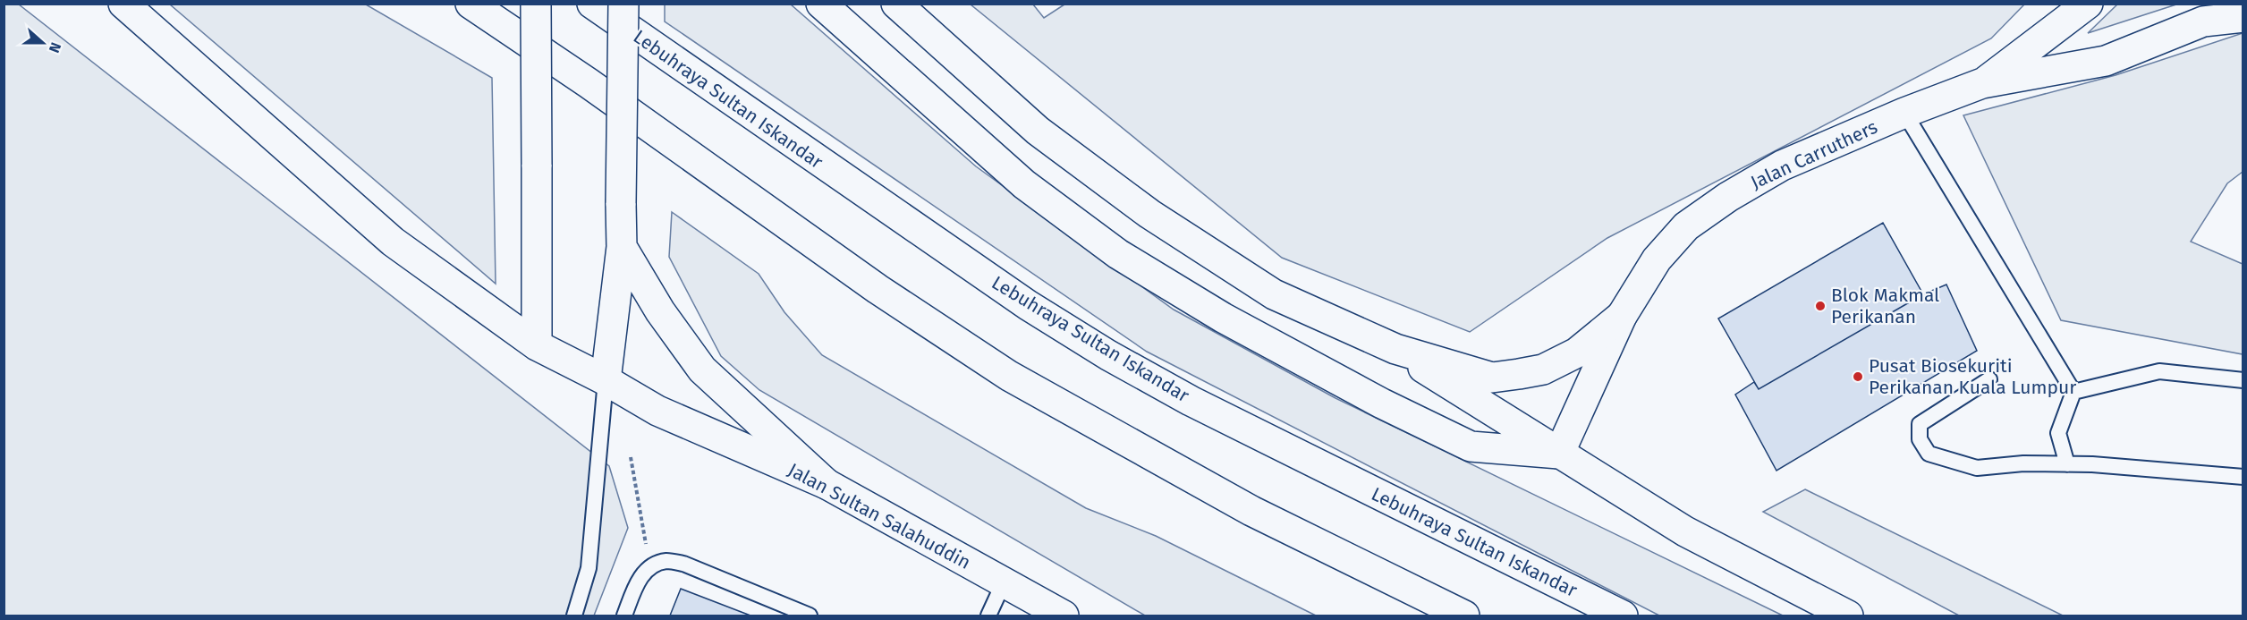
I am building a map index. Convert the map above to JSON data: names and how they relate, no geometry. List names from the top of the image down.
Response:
{
  "streets": {
    "main road": ["Lebuhraya Sultan Iskandar", "Jalan Carruthers", "Jalan Sultan Salahuddin"]
  },
  "places": ["Blok Makmal Perikanan", "Pusat Biosekuriti Perikanan Kuala Lumpur"],
  "north": "right"
}
